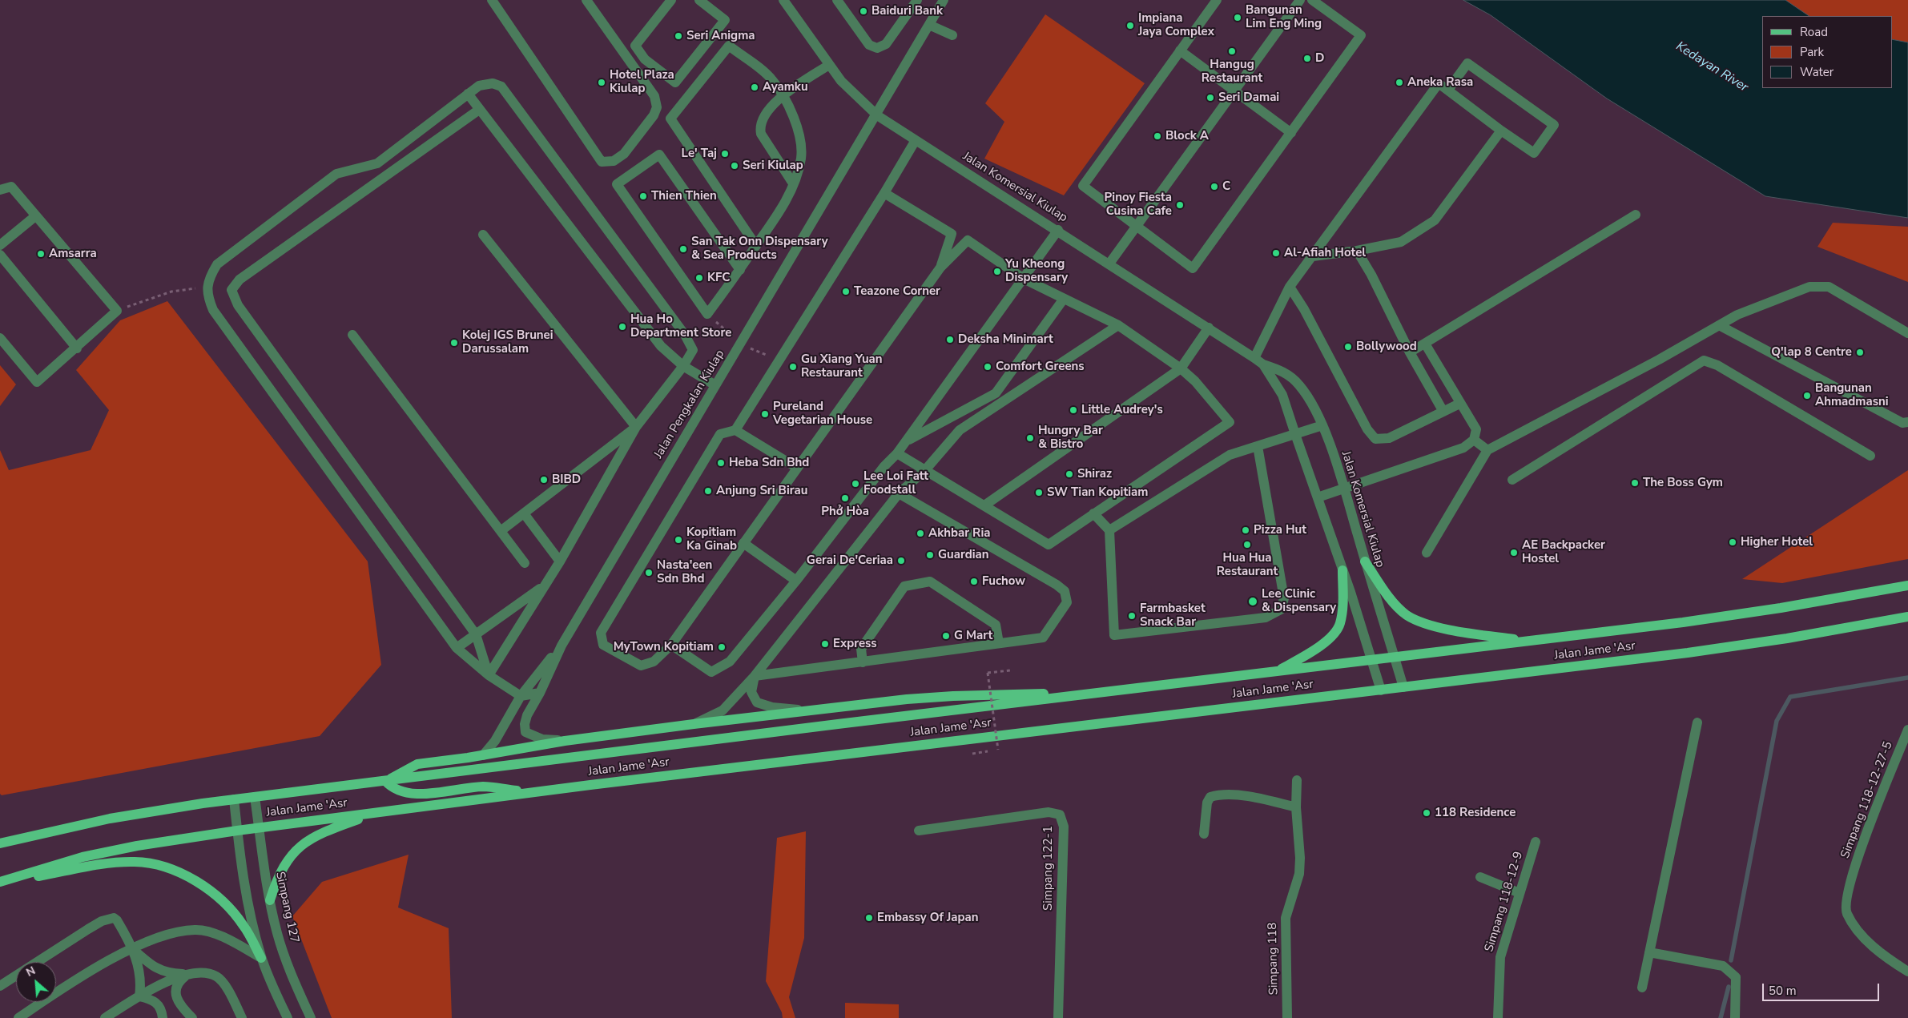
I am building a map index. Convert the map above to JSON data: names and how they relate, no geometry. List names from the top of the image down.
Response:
{
  "streets": {
    "main road": ["Jalan Jame 'Asr"],
    "street": [
      "Jalan Komersial Kiulap",
      "Jalan Pengkalan Kiulap",
      "Simpang 118-12-27-5",
      "Simpang 122-1",
      "Simpang 118-12-9",
      "Simpang 127",
      "Simpang 118"
    ]
  },
  "crossings": [
    ["Jalan Komersial Kiulap", "Jalan Pengkalan Kiulap"],
    ["Jalan Komersial Kiulap", "Jalan Jame 'Asr"],
    ["Jalan Jame 'Asr", "Simpang 127"]
  ],
  "water": ["Kedayan River"],
  "places": [
    "Baiduri Bank",
    "Bangunan Lim Eng Ming",
    "Impiana Jaya Complex",
    "Seri Anigma",
    "Hangug Restaurant",
    "D",
    "Hotel Plaza Kiulap",
    "Aneka Rasa",
    "Ayamku",
    "Seri Damai",
    "Block A",
    "Le' Taj",
    "Seri Kiulap",
    "C",
    "Thien Thien",
    "Pinoy Fiesta Cusina Cafe",
    "San Tak Onn Dispensary & Sea Products",
    "Al-Afiah Hotel",
    "Amsarra",
    "Yu Kheong Dispensary",
    "KFC",
    "Teazone Corner",
    "Hua Ho Department Store",
    "Deksha Minimart",
    "Kolej IGS Brunei Darussalam",
    "Bollywood",
    "Q'lap 8 Centre",
    "Gu Xiang Yuan Restaurant",
    "Comfort Greens",
    "Bangunan Ahmadmasni",
    "Little Audrey's",
    "Pureland Vegetarian House",
    "Hungry Bar & Bistro",
    "Heba Sdn Bhd",
    "Shiraz",
    "BIBD",
    "The Boss Gym",
    "Lee Loi Fatt Foodstall",
    "Anjung Sri Birau",
    "SW Tian Kopitiam",
    "Phở Hòa",
    "Pizza Hut",
    "Akhbar Ria",
    "Kopitiam Ka Ginab",
    "Higher Hotel",
    "Hua Hua Restaurant",
    "AE Backpacker Hostel",
    "Guardian",
    "Gerai De'Ceriaa",
    "Nasta'een Sdn Bhd",
    "Fuchow",
    "Lee Clinic & Dispensary",
    "Farmbasket Snack Bar",
    "G Mart",
    "Express",
    "MyTown Kopitiam",
    "118 Residence",
    "Embassy Of Japan"
  ],
  "legend": ["Road", "Park", "Water"],
  "scale_bar": "50 m",
  "north": "top left"
}
